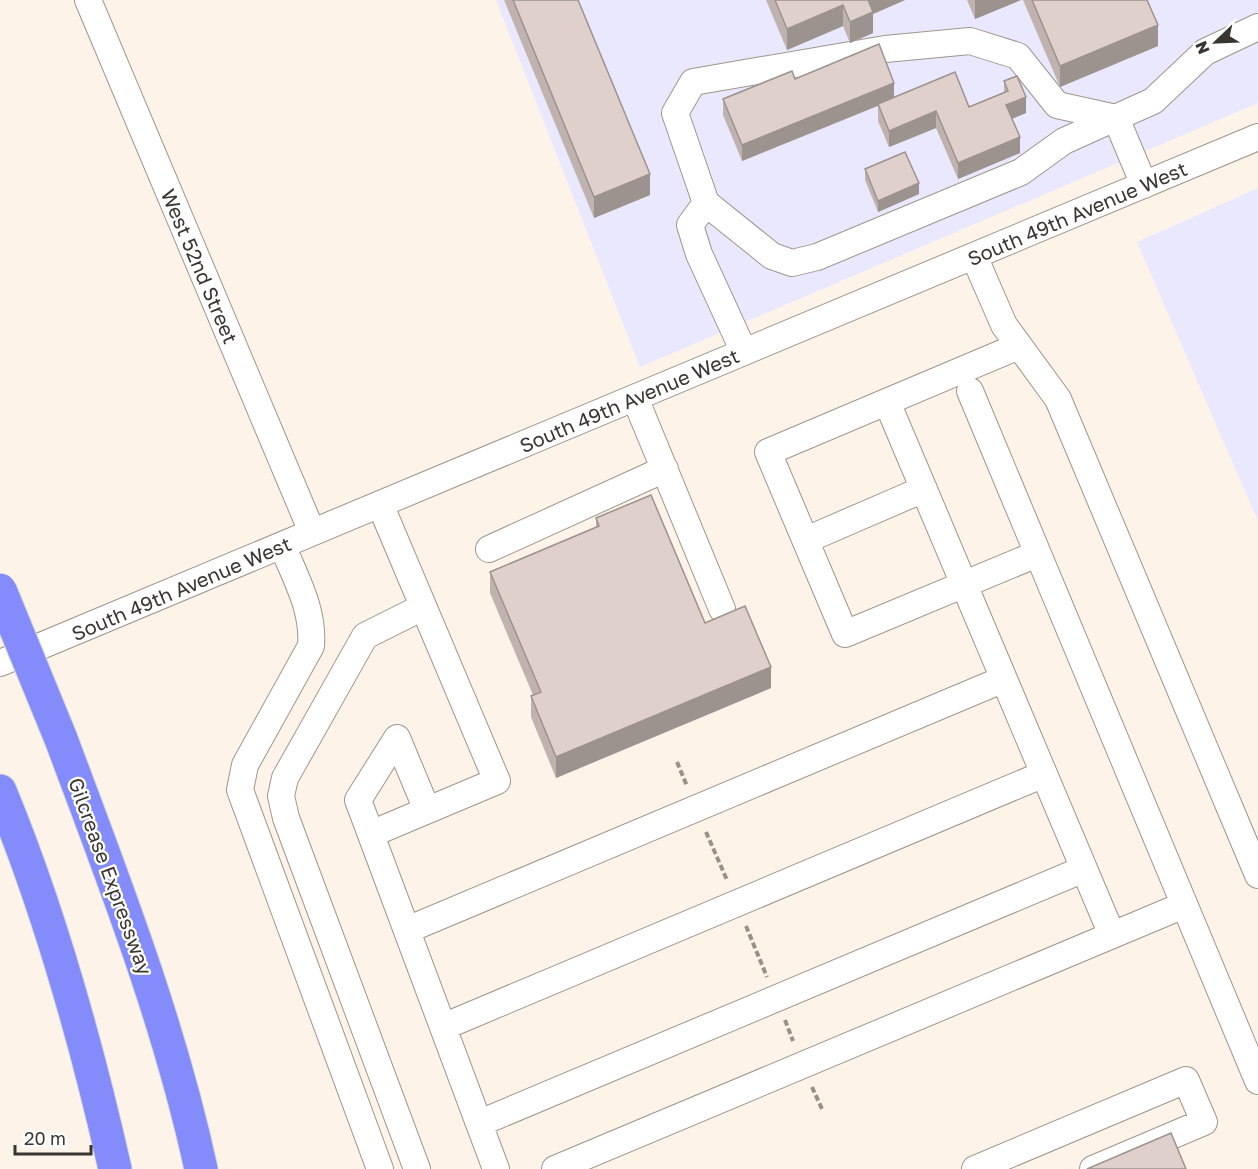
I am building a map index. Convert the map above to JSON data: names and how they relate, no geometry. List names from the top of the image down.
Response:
{
  "streets": {
    "highway": ["Gilcrease Expressway"],
    "street": ["South 49th Avenue West", "West 52nd Street"]
  },
  "crossings": [
    ["South 49th Avenue West", "West 52nd Street"]
  ],
  "scale_bar": "20 m",
  "north": "bottom left"
}
